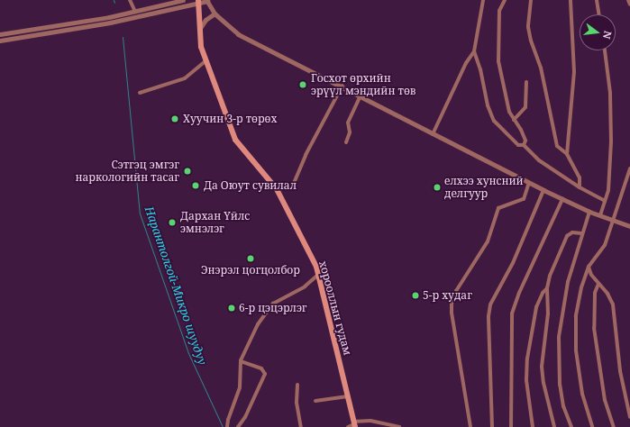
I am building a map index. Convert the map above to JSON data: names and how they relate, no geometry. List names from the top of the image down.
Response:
{
  "streets": {
    "main road": ["хорооллын гудам"]
  },
  "water": ["Нарантолгой-Микро шуудуу"],
  "places": [
    "Госхот өрхийн эрүүл мэндийн төв",
    "Хуучин 3-р төрөх",
    "Сэтгэц эмгэг наркологийн тасаг",
    "Да Оюут сувилал",
    "елхээ хунсний делгуур",
    "Дархан Үйлс эмнэлэг",
    "Энэрэл цогцолбор",
    "5-р худаг",
    "6-р цэцэрлэг"
  ],
  "north": "right"
}
